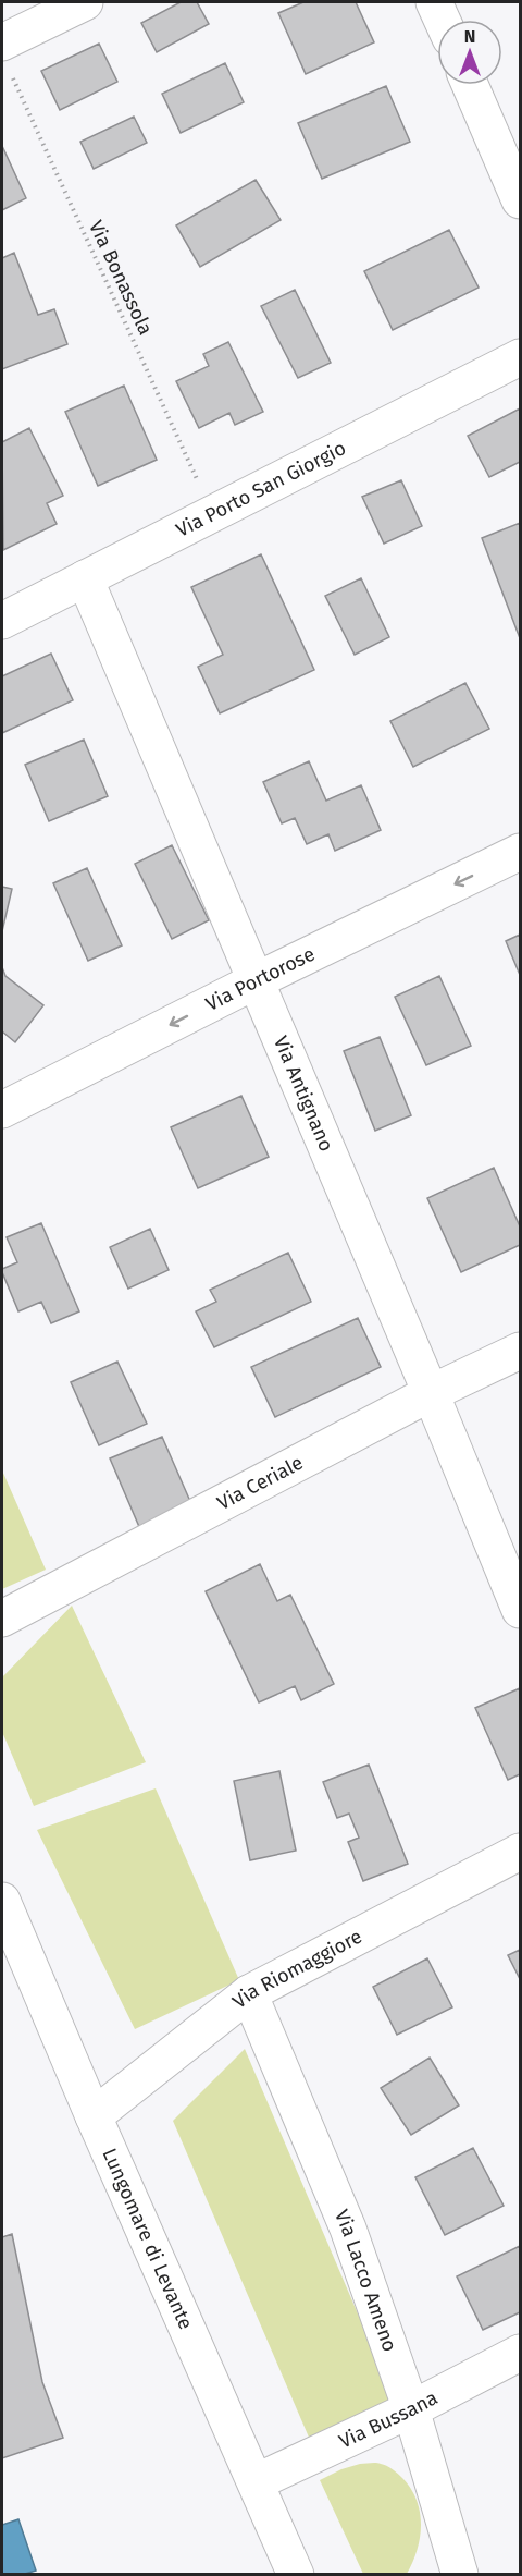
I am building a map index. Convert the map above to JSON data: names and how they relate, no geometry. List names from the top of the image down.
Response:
{
  "streets": {
    "street": [
      "Via Porto San Giorgio",
      "Via Portorose",
      "Via Antignano",
      "Via Ceriale",
      "Via Riomaggiore",
      "Lungomare di Levante",
      "Via Lacco Ameno",
      "Via Bussana"
    ],
    "path": ["Via Bonassola"]
  },
  "crossings": [
    ["Via Bonassola", "Via Porto San Giorgio"],
    ["Via Porto San Giorgio", "Via Antignano"],
    ["Via Portorose", "Via Antignano"],
    ["Via Antignano", "Via Ceriale"],
    ["Via Riomaggiore", "Lungomare di Levante"],
    ["Via Riomaggiore", "Via Lacco Ameno"],
    ["Lungomare di Levante", "Via Bussana"],
    ["Via Lacco Ameno", "Via Bussana"]
  ],
  "one_way": ["Via Portorose"],
  "north": "top"
}
